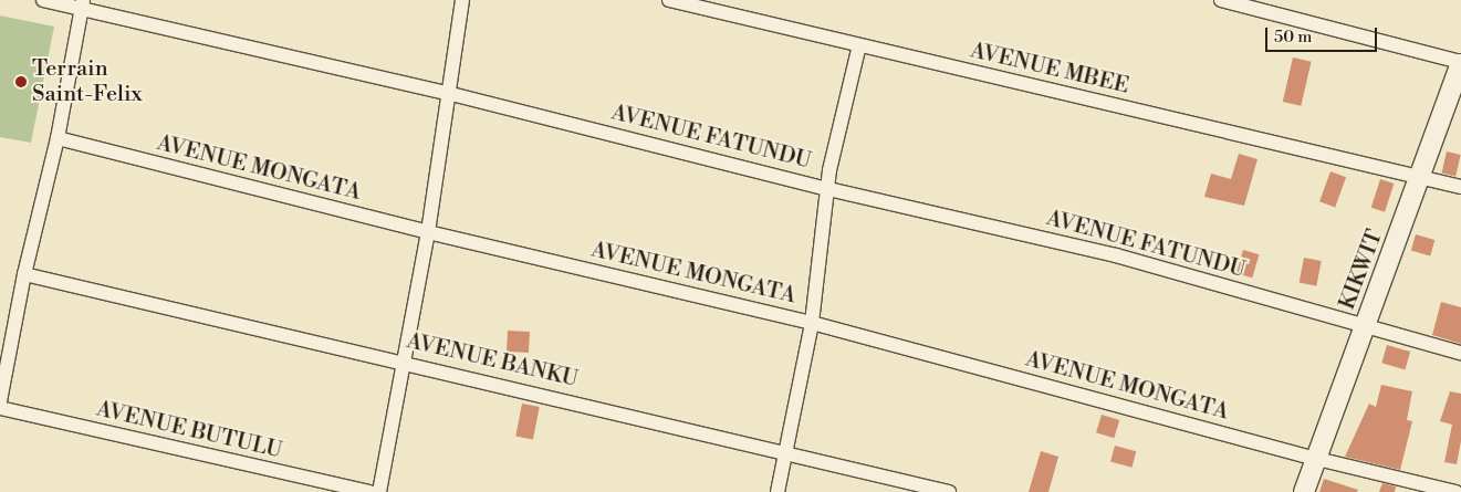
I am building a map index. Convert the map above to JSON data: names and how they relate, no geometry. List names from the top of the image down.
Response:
{
  "streets": {
    "main road": ["KIKWIT"],
    "street": [
      "AVENUE MBEE",
      "AVENUE FATUNDU",
      "AVENUE MONGATA",
      "AVENUE BANKU",
      "AVENUE BUTULU"
    ]
  },
  "crossings": [
    ["AVENUE MBEE", "KIKWIT"],
    ["AVENUE FATUNDU", "KIKWIT"],
    ["AVENUE MONGATA", "KIKWIT"]
  ],
  "places": ["Terrain Saint-Felix"],
  "scale_bar": "50 m"
}
